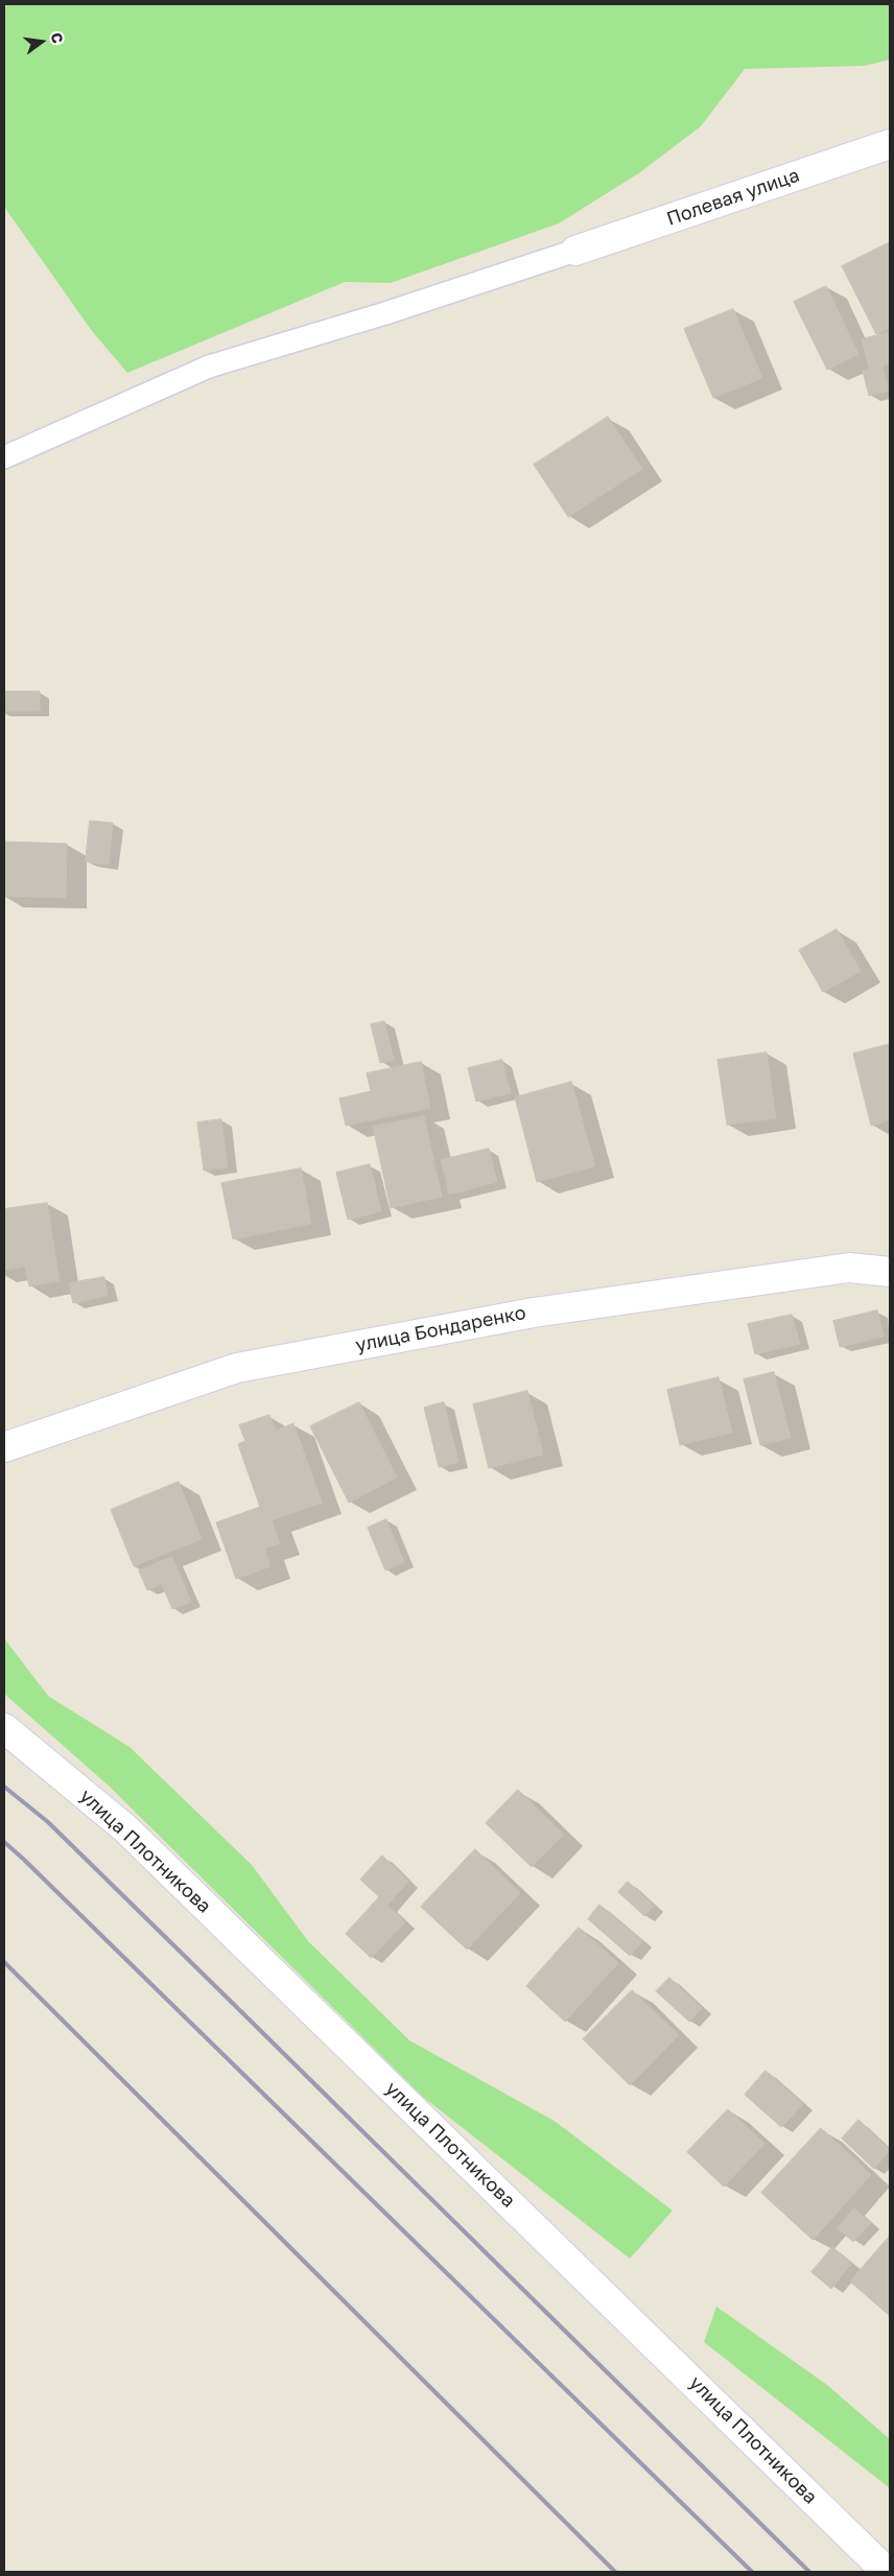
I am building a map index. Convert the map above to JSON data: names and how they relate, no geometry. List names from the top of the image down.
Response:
{
  "streets": {
    "street": ["Полевая улица", "улица Бондаренко", "улица Плотникова"]
  },
  "north": "right"
}
